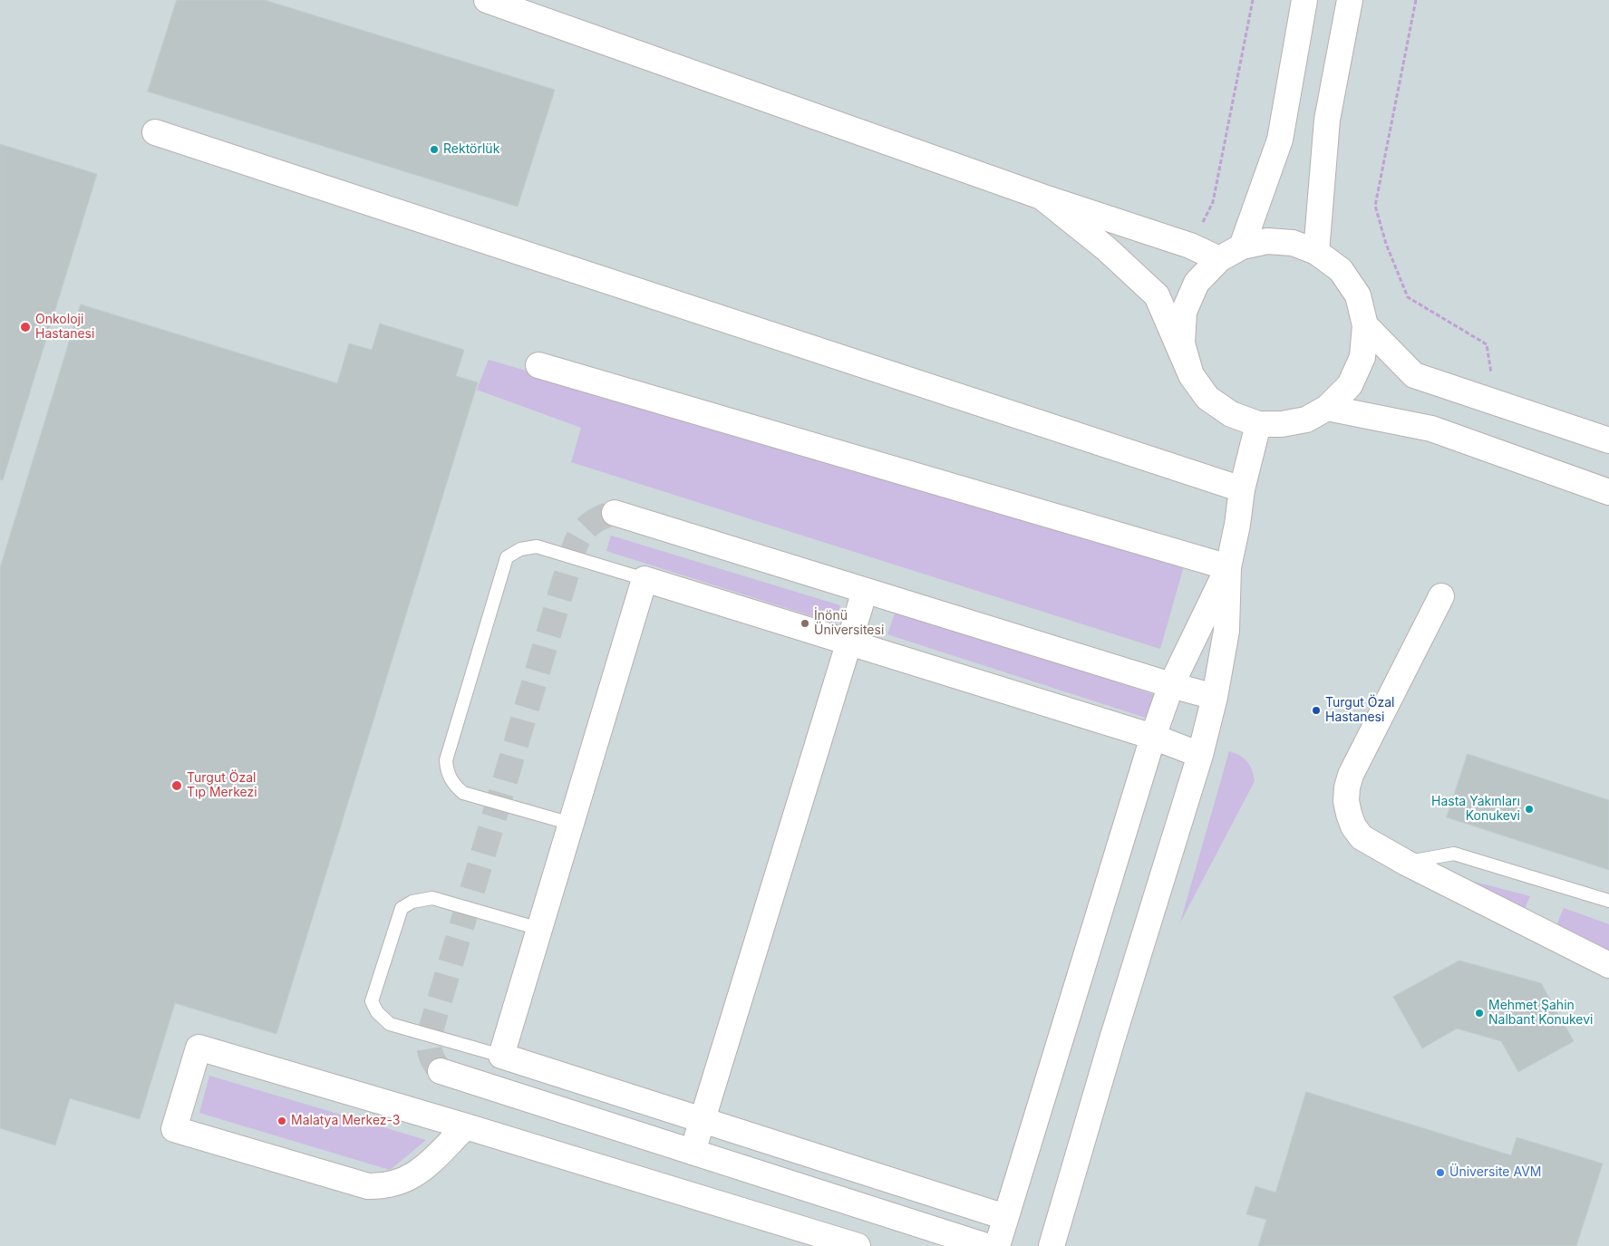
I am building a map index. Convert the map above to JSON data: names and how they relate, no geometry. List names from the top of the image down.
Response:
{
  "places": [
    "Rektörlük",
    "Onkoloji Hastanesi",
    "İnönü Üniversitesi",
    "Turgut Özal Hastanesi",
    "Turgut Özal Tıp Merkezi",
    "Hasta Yakınları Konukevi",
    "Mehmet Şahin Nalbant Konukevi",
    "Malatya Merkez-3",
    "Üniversite AVM"
  ]
}
